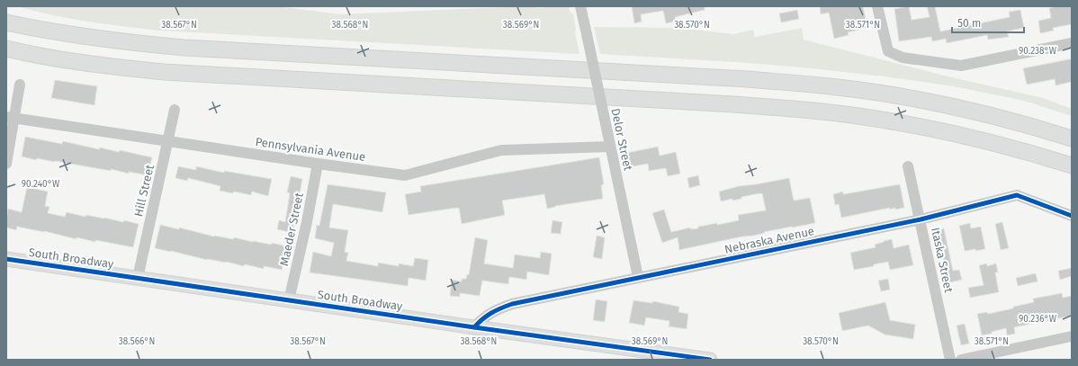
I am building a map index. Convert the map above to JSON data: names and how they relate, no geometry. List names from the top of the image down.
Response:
{
  "streets": {
    "main road": ["South Broadway"],
    "street": [
      "Delor Street",
      "Pennsylvania Avenue",
      "Hill Street",
      "Maeder Street",
      "Nebraska Avenue",
      "Itaska Street"
    ]
  },
  "crossings": [
    ["Delor Street", "Pennsylvania Avenue"],
    ["Delor Street", "Nebraska Avenue"],
    ["Pennsylvania Avenue", "Hill Street"],
    ["Pennsylvania Avenue", "Maeder Street"],
    ["Hill Street", "South Broadway"],
    ["Maeder Street", "South Broadway"],
    ["Nebraska Avenue", "South Broadway"],
    ["Nebraska Avenue", "Itaska Street"]
  ],
  "scale_bar": "50 m",
  "coordinates": [
    "38.568°N",
    "38.570°N",
    "38.567°N",
    "38.569°N",
    "38.571°N",
    "90.238°W",
    "90.240°W",
    "90.236°W",
    "38.566°N"
  ]
}
